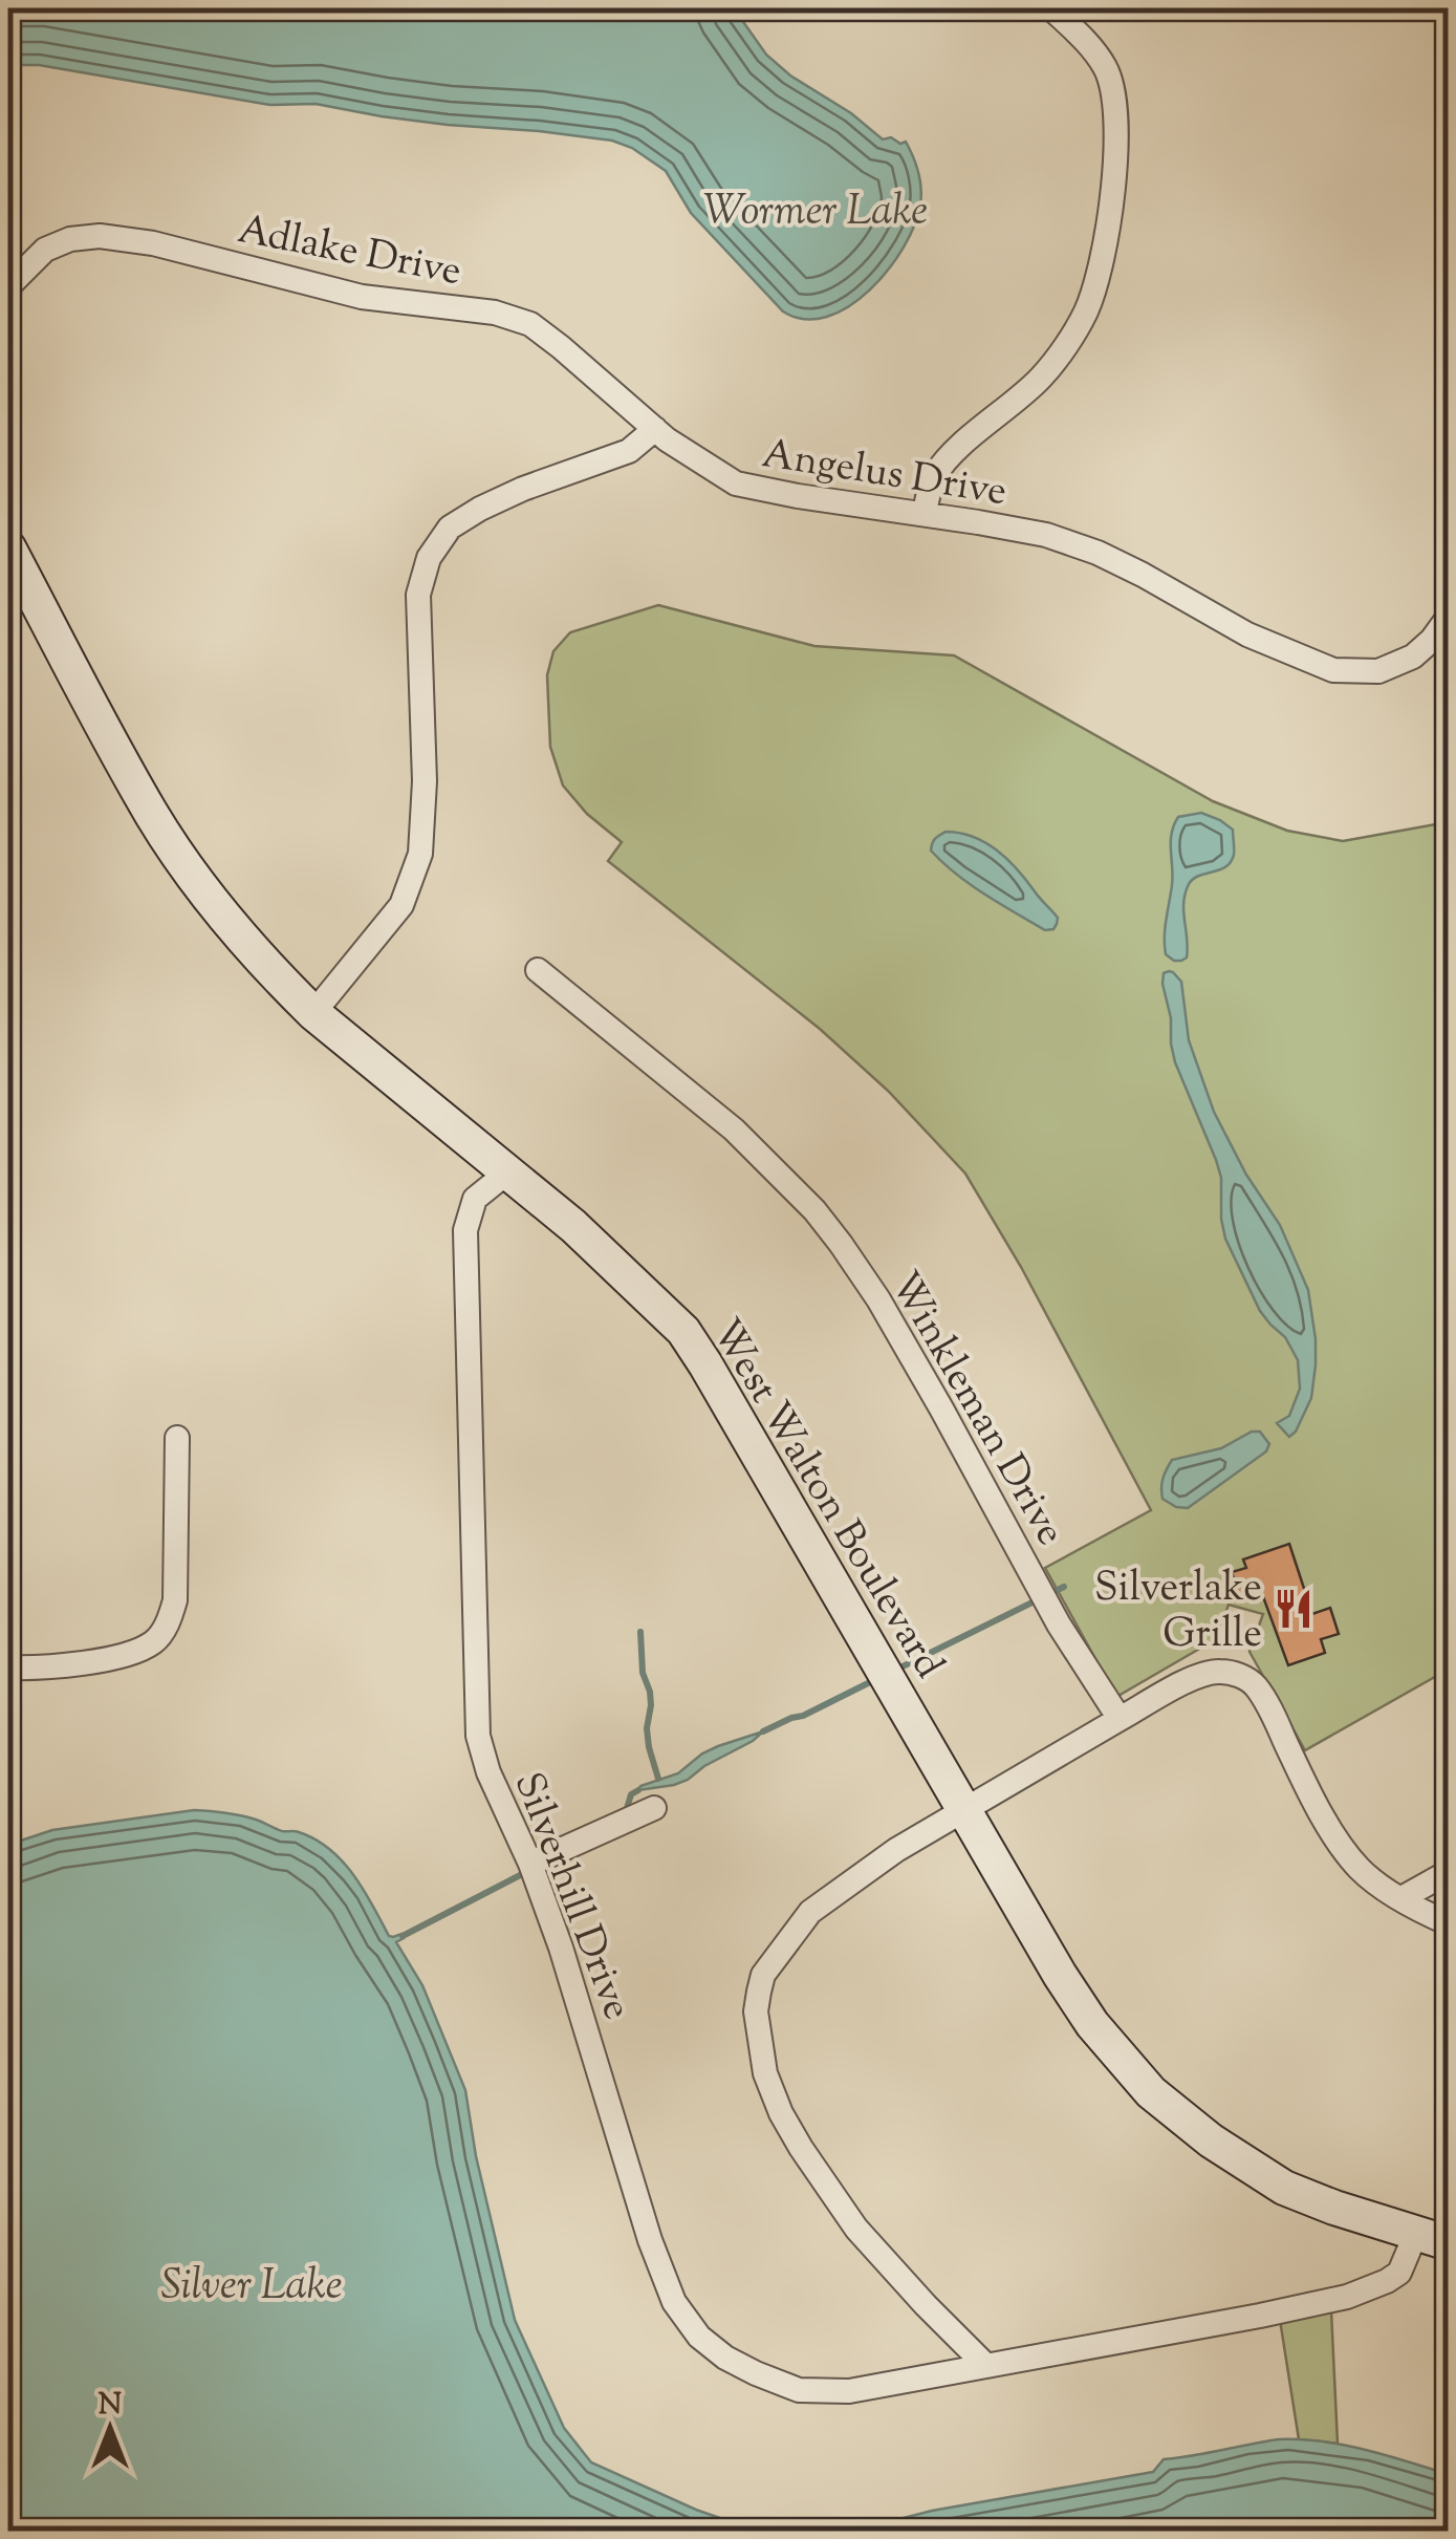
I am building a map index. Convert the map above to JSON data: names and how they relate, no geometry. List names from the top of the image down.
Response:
{
  "streets": {
    "main road": ["West Walton Boulevard"],
    "street": [
      "Adlake Drive",
      "Angelus Drive",
      "Winkleman Drive",
      "Silverhill Drive"
    ]
  },
  "crossings": [
    ["Adlake Drive", "Angelus Drive"],
    ["West Walton Boulevard", "Silverhill Drive"]
  ],
  "water": ["Wormer Lake", "Silver Lake"],
  "places": {
    "restaurant": ["Silverlake Grille"]
  },
  "north": "top"
}
